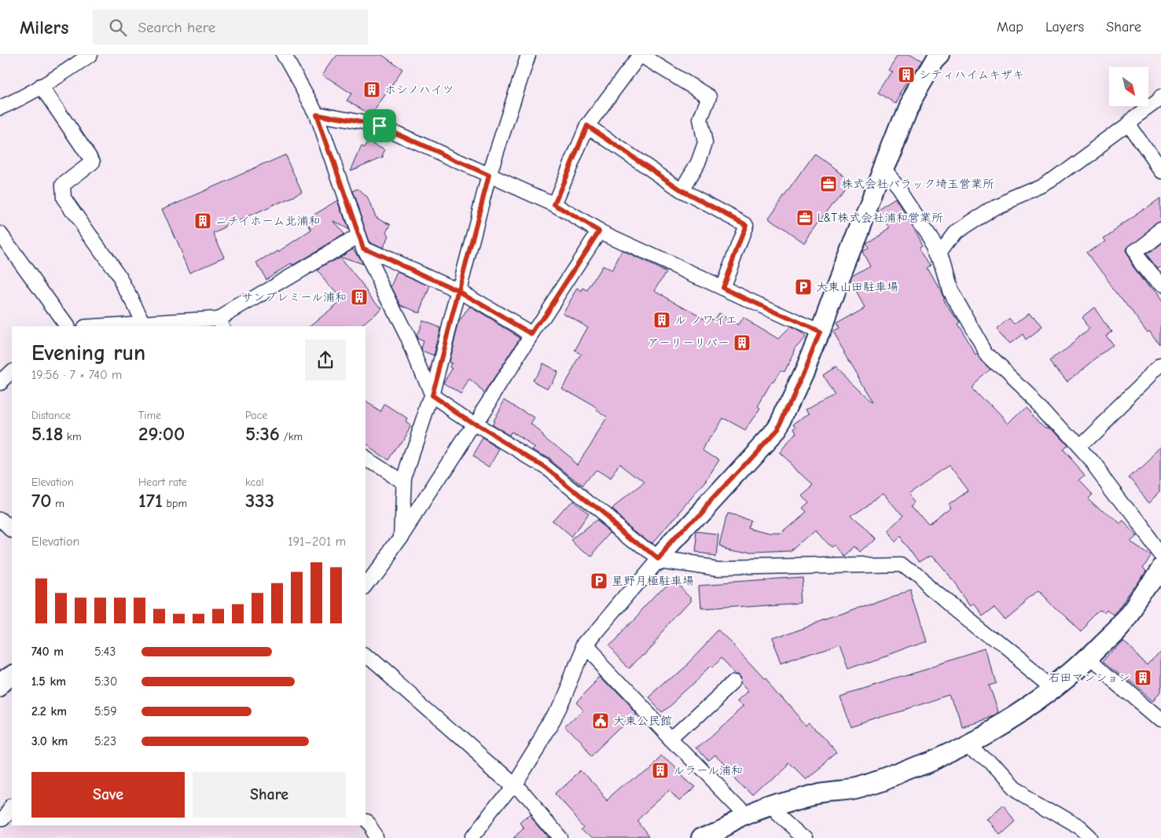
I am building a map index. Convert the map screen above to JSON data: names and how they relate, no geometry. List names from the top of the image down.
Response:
{
  "places": {
    "building": [
      "シティハイムキザキ",
      "ホシノハイツ",
      "ニチイホーム北浦和",
      "サンプレミール浦和",
      "ル ノワイエ",
      "アーリーリバー",
      "石田マンション",
      "ルラール浦和"
    ],
    "office": ["株式会社バラック埼玉営業所", "L&T株式会社浦和営業所"],
    "parking": ["大東山田駐車場", "星野月極駐車場"],
    "public building": ["大東公民館"]
  },
  "north": "bottom right",
  "page": {
    "header": "Milers",
    "search": "Search here",
    "nav": ["Map", "Layers", "Share"],
    "heading": ["Evening run", "19:56 · 7 × 740 m"],
    "stats": [
      ["Distance", "5.18 km"],
      ["Time", "29:00"],
      ["Pace", "5:36 /km"],
      ["Elevation", "70 m"],
      ["Heart rate", "171 bpm"],
      ["kcal", "333"]
    ],
    "chart": ["Elevation", "191–201 m"],
    "list": [
      {
        "name": "740 m",
        "note": "5:43"
      },
      {
        "name": "1.5 km",
        "note": "5:30"
      },
      {
        "name": "2.2 km",
        "note": "5:59"
      },
      {
        "name": "3.0 km",
        "note": "5:23"
      }
    ],
    "buttons": ["Save", "Share"]
  }
}
